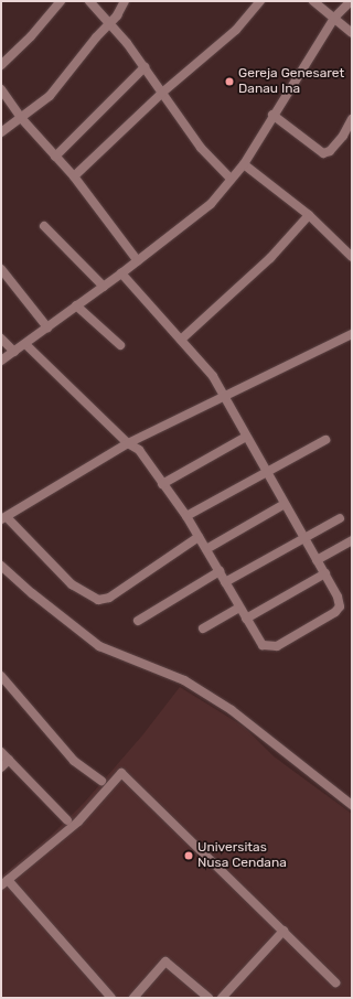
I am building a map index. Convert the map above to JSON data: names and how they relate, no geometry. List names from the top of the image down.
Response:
{
  "places": ["Gereja Genesaret Danau Ina", "Universitas Nusa Cendana"]
}
